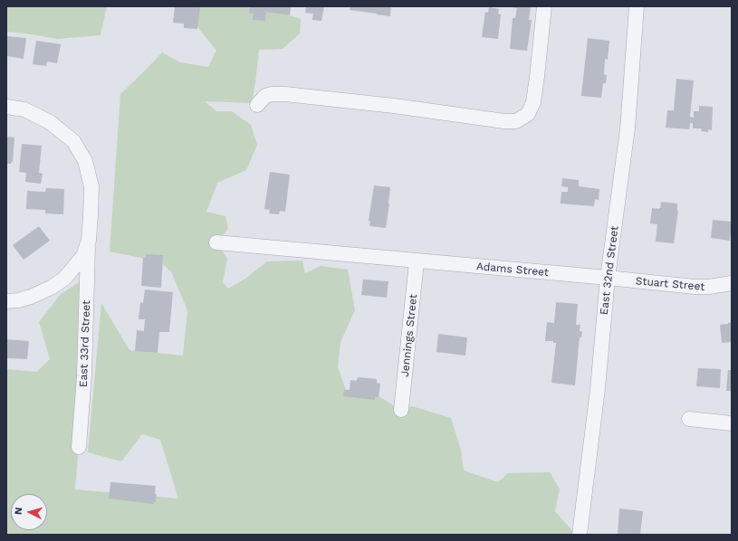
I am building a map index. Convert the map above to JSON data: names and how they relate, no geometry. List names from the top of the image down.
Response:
{
  "streets": {
    "street": [
      "Adams Street",
      "East 32nd Street",
      "Stuart Street",
      "Jennings Street",
      "East 33rd Street"
    ]
  },
  "crossings": [
    ["Adams Street", "East 32nd Street"],
    ["Adams Street", "Stuart Street"],
    ["Adams Street", "Jennings Street"],
    ["East 32nd Street", "Stuart Street"]
  ],
  "north": "left"
}
